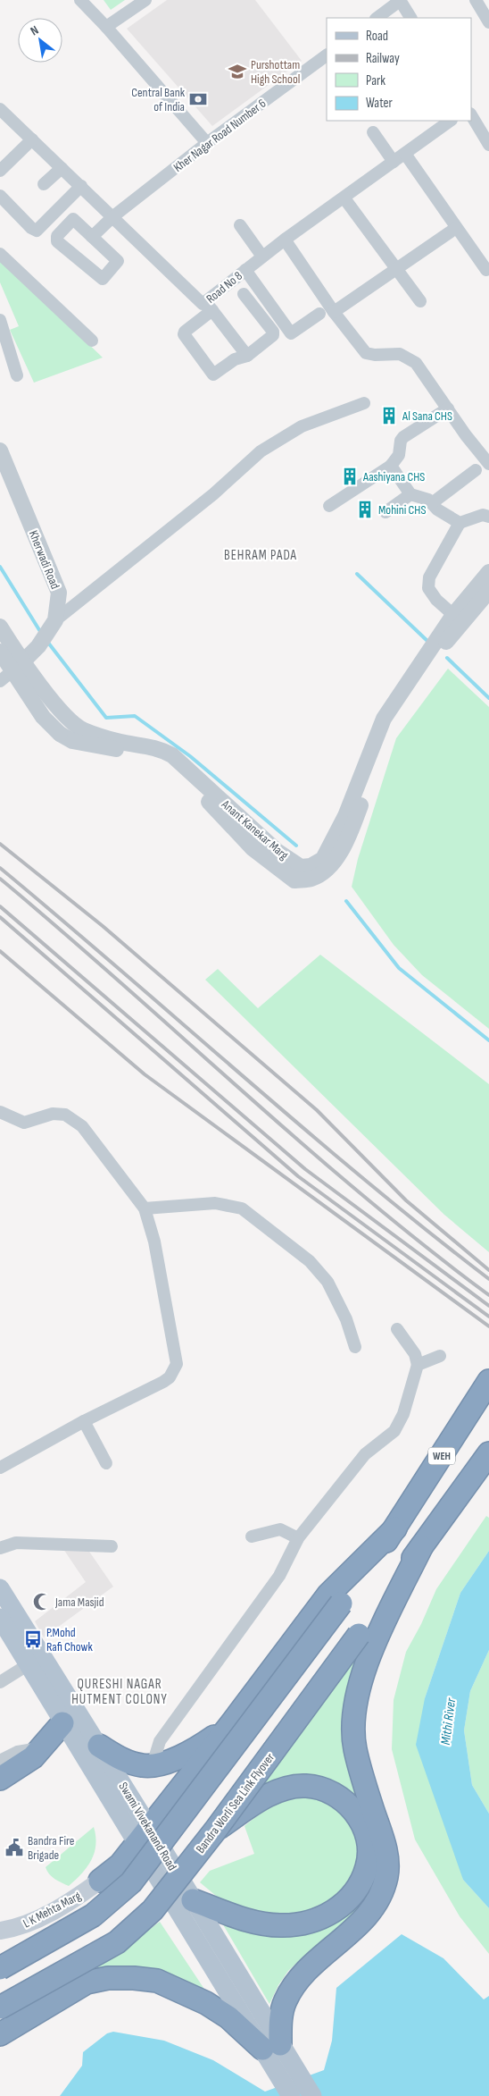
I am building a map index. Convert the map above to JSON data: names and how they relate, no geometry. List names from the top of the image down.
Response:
{
  "streets": {
    "highway": ["WEH", "Bandra Worli Sea Link Flyover"],
    "main road": ["Swami Vivekanand Road", "L K Mehta Marg"],
    "street": [
      "Kher Nagar Road Number 6",
      "Road No 8",
      "Kherwadi Road",
      "Anant Kanekar Marg"
    ]
  },
  "crossings": [
    ["Kher Nagar Road Number 6", "Road No 8"],
    ["Kherwadi Road", "Anant Kanekar Marg"]
  ],
  "districts": ["BEHRAM PADA", "QURESHI NAGAR HUTMENT COLONY"],
  "water": ["Mithi River"],
  "places": {
    "school or university": ["Purshottam High School"],
    "bank": ["Central Bank of India"],
    "building": ["Al Sana CHS", "Aashiyana CHS", "Mohini CHS"],
    "mosque": ["Jama Masjid"],
    "bus stop": ["P.Mohd Rafi Chowk"],
    "public building": ["Bandra Fire Brigade"]
  },
  "legend": [
    "Road",
    "Railway",
    "Park",
    "Water"
  ],
  "north": "top left"
}
